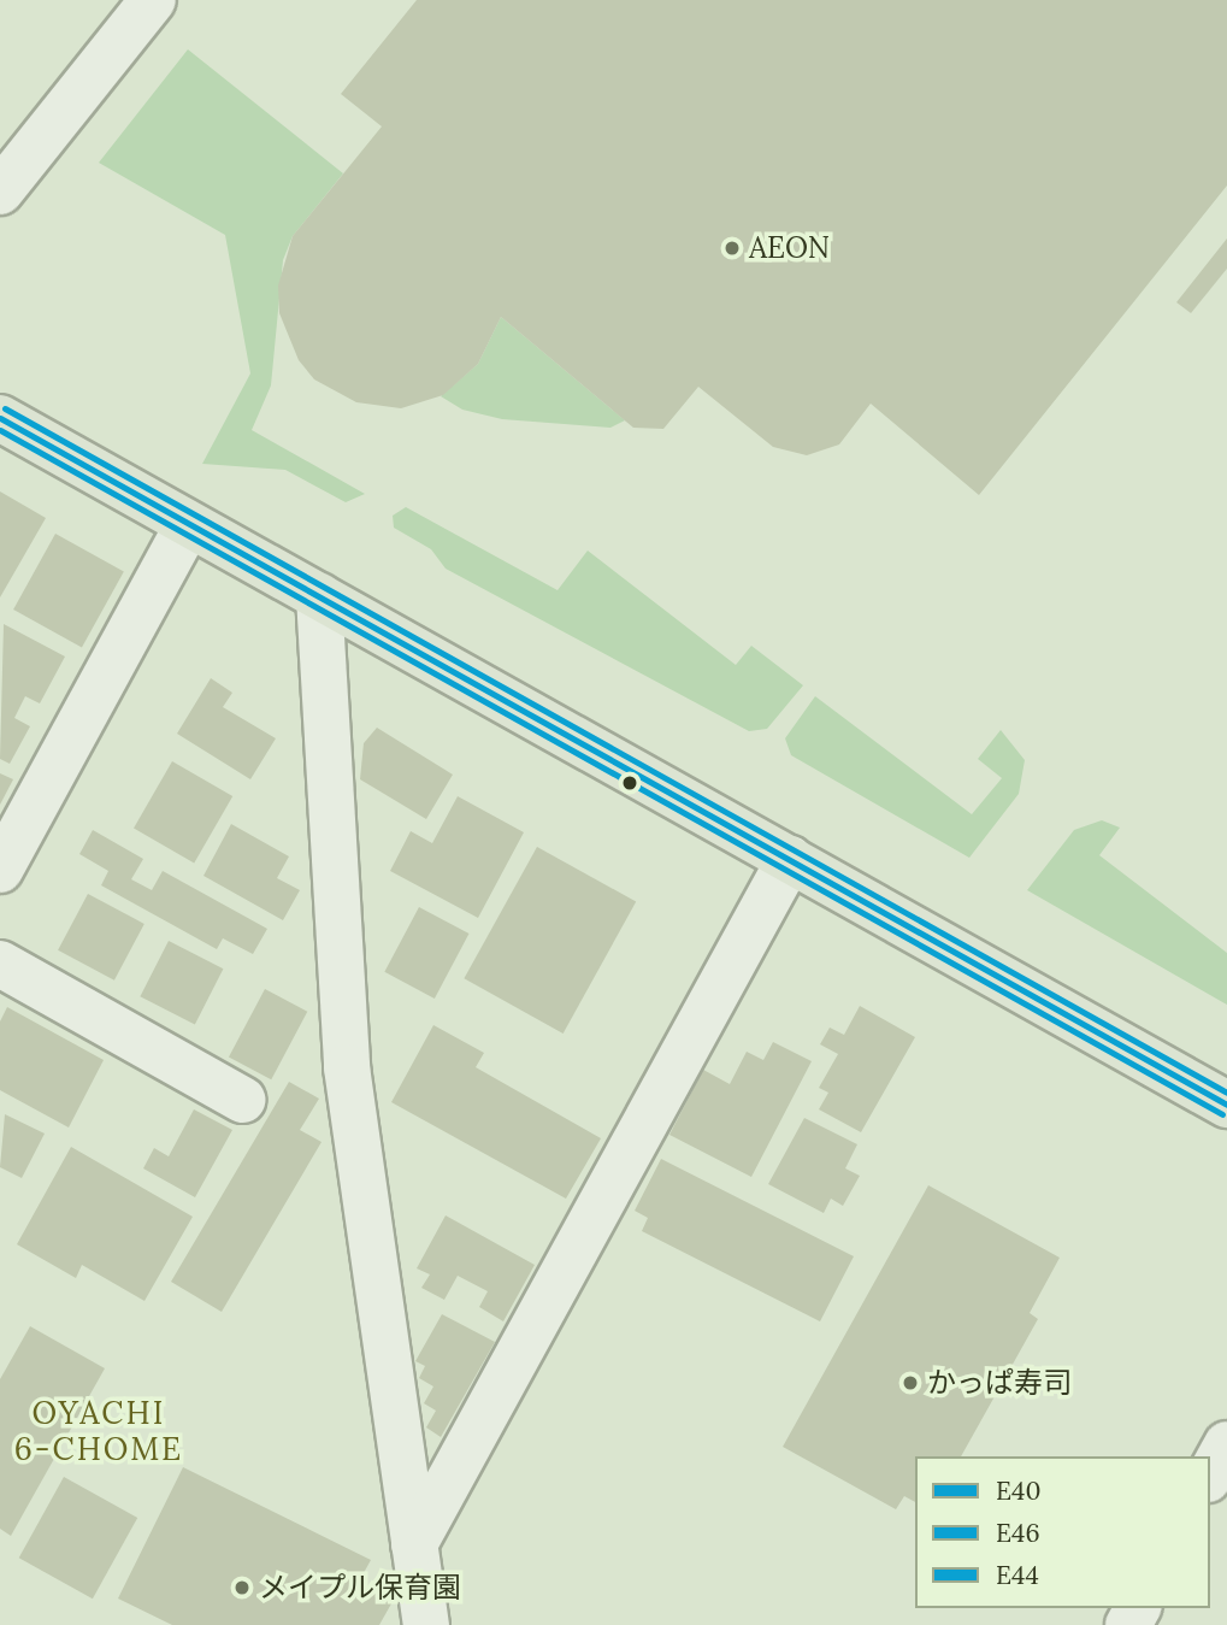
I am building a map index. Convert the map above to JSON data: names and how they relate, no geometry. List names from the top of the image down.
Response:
{
  "districts": ["OYACHI 6-CHOME"],
  "places": ["AEON", "かっぱ寿司", "メイプル保育園"],
  "lines": ["transit line E44", "transit line E40", "transit line E46"],
  "legend": ["E40", "E46", "E44"]
}
